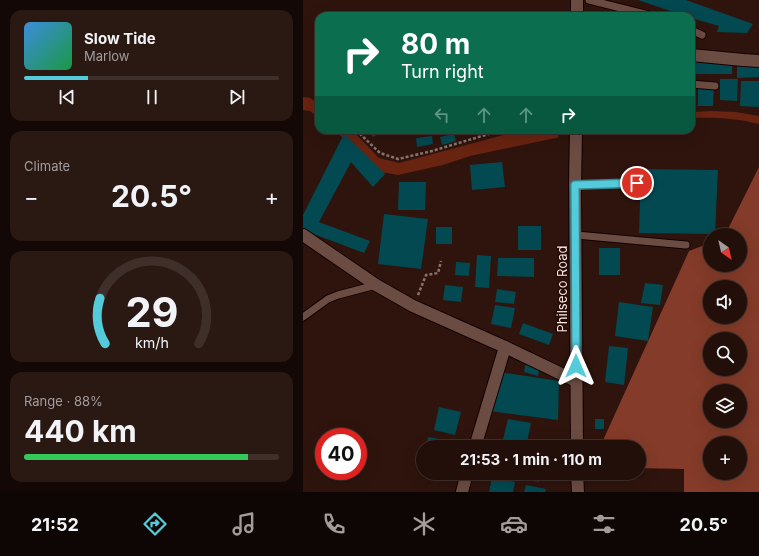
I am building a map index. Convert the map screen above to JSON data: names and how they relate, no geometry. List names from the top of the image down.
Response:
{
  "streets": {
    "street": ["Philseco Road"]
  },
  "north": "bottom right",
  "page": {
    "turn": ["80 m", "Turn right"],
    "song": ["Slow Tide", "Marlow"],
    "tile": [
      "Climate",
      ["Range · 88%", "440 km"]
    ],
    "heat": ["−", "20.5°", "+"],
    "map_buttons": "+",
    "limit": "40",
    "trip": "21:53 · 1 min · 110 m",
    "tabs": ["21:52", "20.5°"],
    "gauge": ["29", "km/h"]
  }
}
